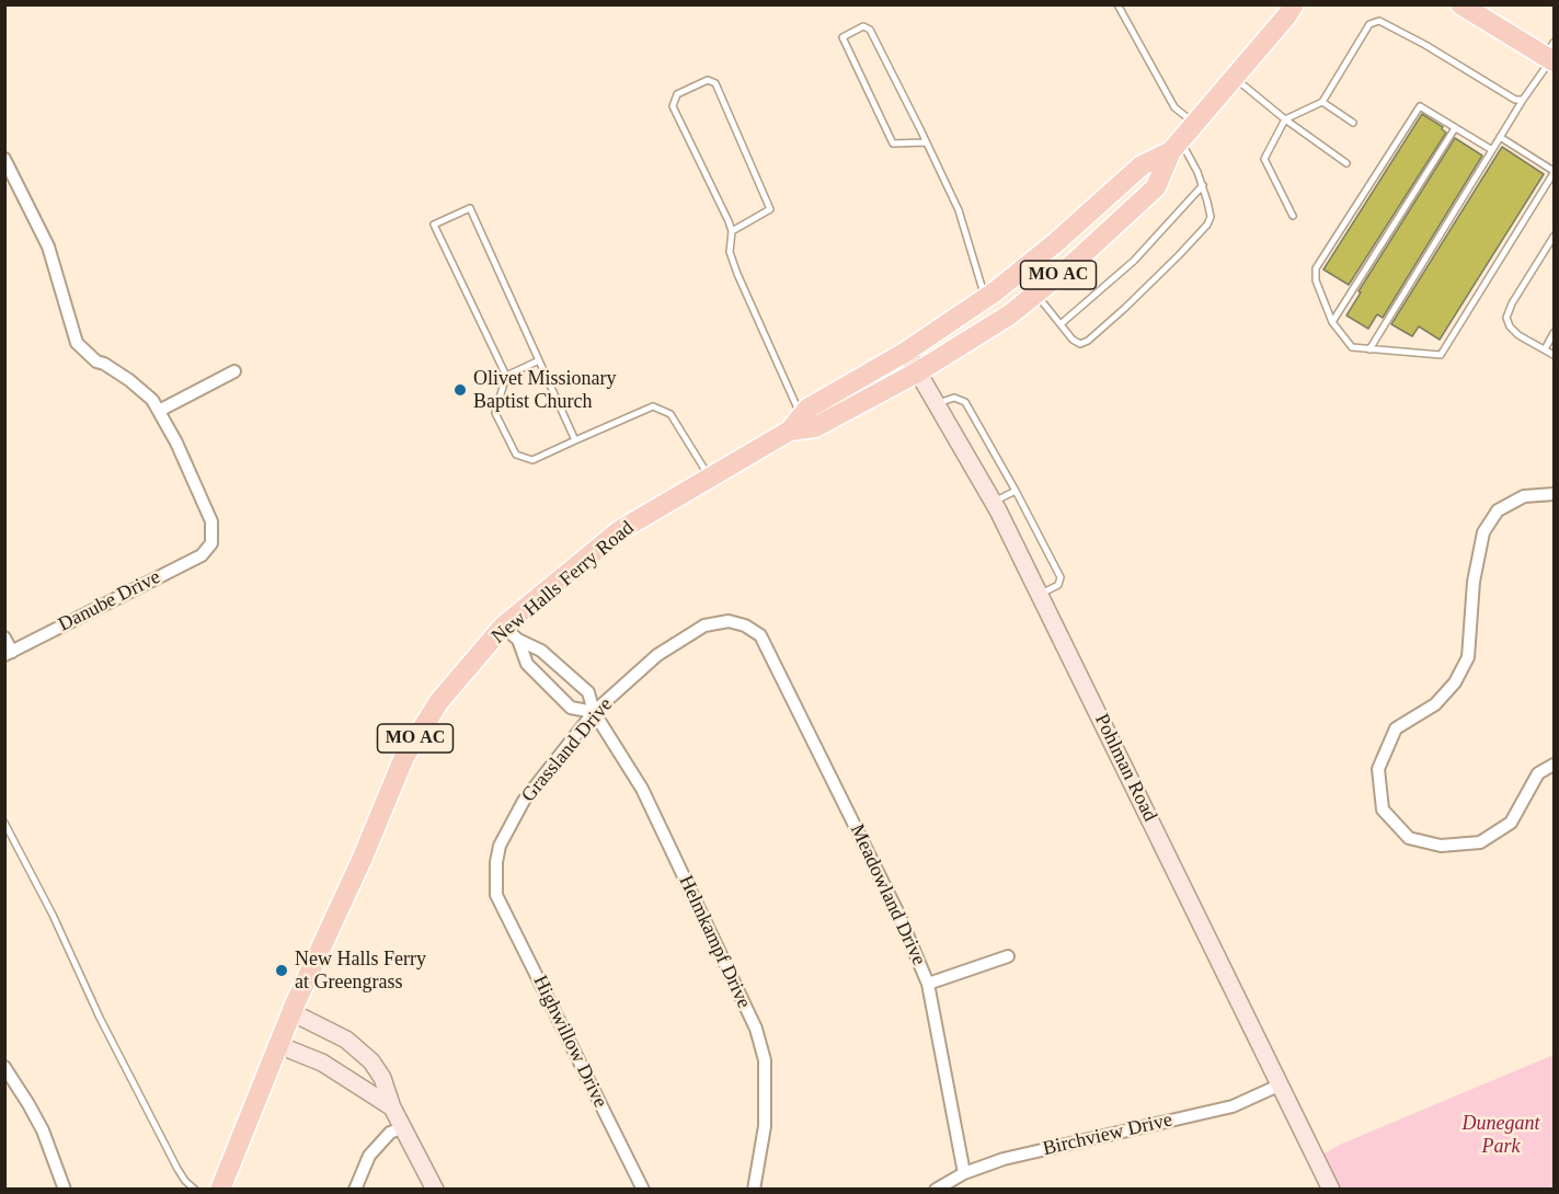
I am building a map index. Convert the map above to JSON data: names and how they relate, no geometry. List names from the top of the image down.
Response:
{
  "streets": {
    "main road": ["MO AC", "New Halls Ferry Road"],
    "street": [
      "Danube Drive",
      "Grassland Drive",
      "Pohlman Road",
      "Meadowland Drive",
      "Helmkampf Drive",
      "Highwillow Drive",
      "Birchview Drive"
    ]
  },
  "crossings": [
    ["New Halls Ferry Road", "Pohlman Road"],
    ["New Halls Ferry Road", "Helmkampf Drive"],
    ["Grassland Drive", "Meadowland Drive"],
    ["Grassland Drive", "Helmkampf Drive"],
    ["Grassland Drive", "Highwillow Drive"],
    ["Pohlman Road", "Birchview Drive"],
    ["Meadowland Drive", "Birchview Drive"]
  ],
  "parks": ["Dunegant Park"],
  "places": ["Olivet Missionary Baptist Church", "New Halls Ferry at Greengrass"]
}
